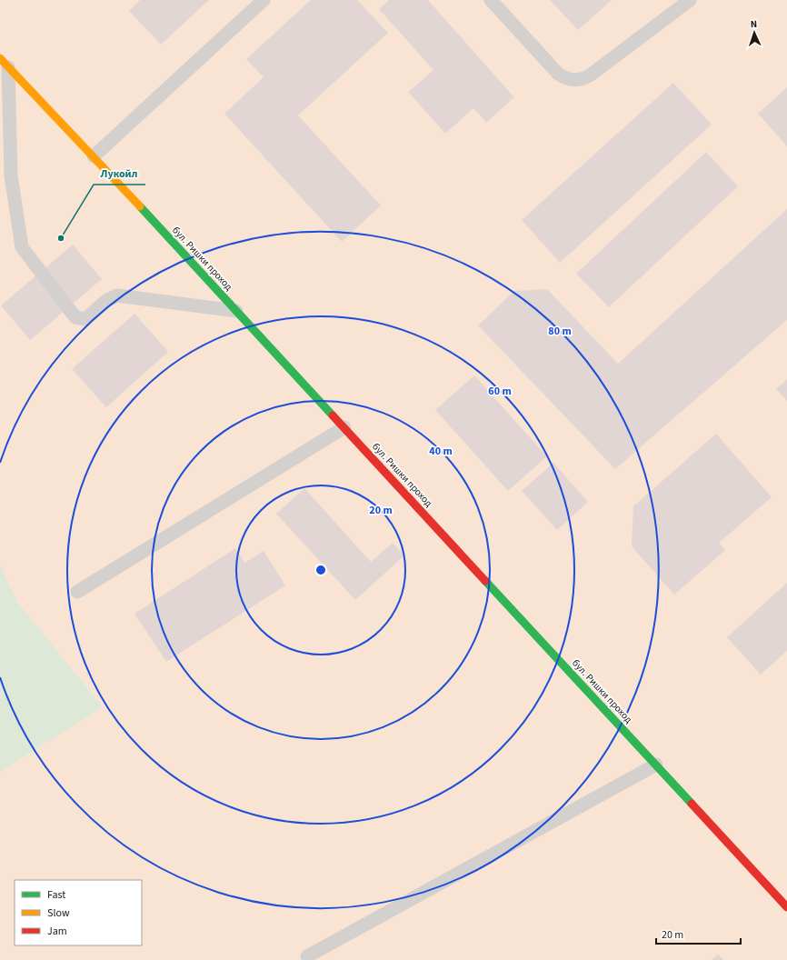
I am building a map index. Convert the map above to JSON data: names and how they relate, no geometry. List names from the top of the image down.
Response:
{
  "streets": {
    "main road": ["бул. Ришки проход"]
  },
  "places": ["Лукойл"],
  "legend": ["Fast", "Slow", "Jam"],
  "scale_bar": "20 m",
  "north": "top",
  "rings": [
    "80 m",
    "60 m",
    "40 m",
    "20 m"
  ]
}
